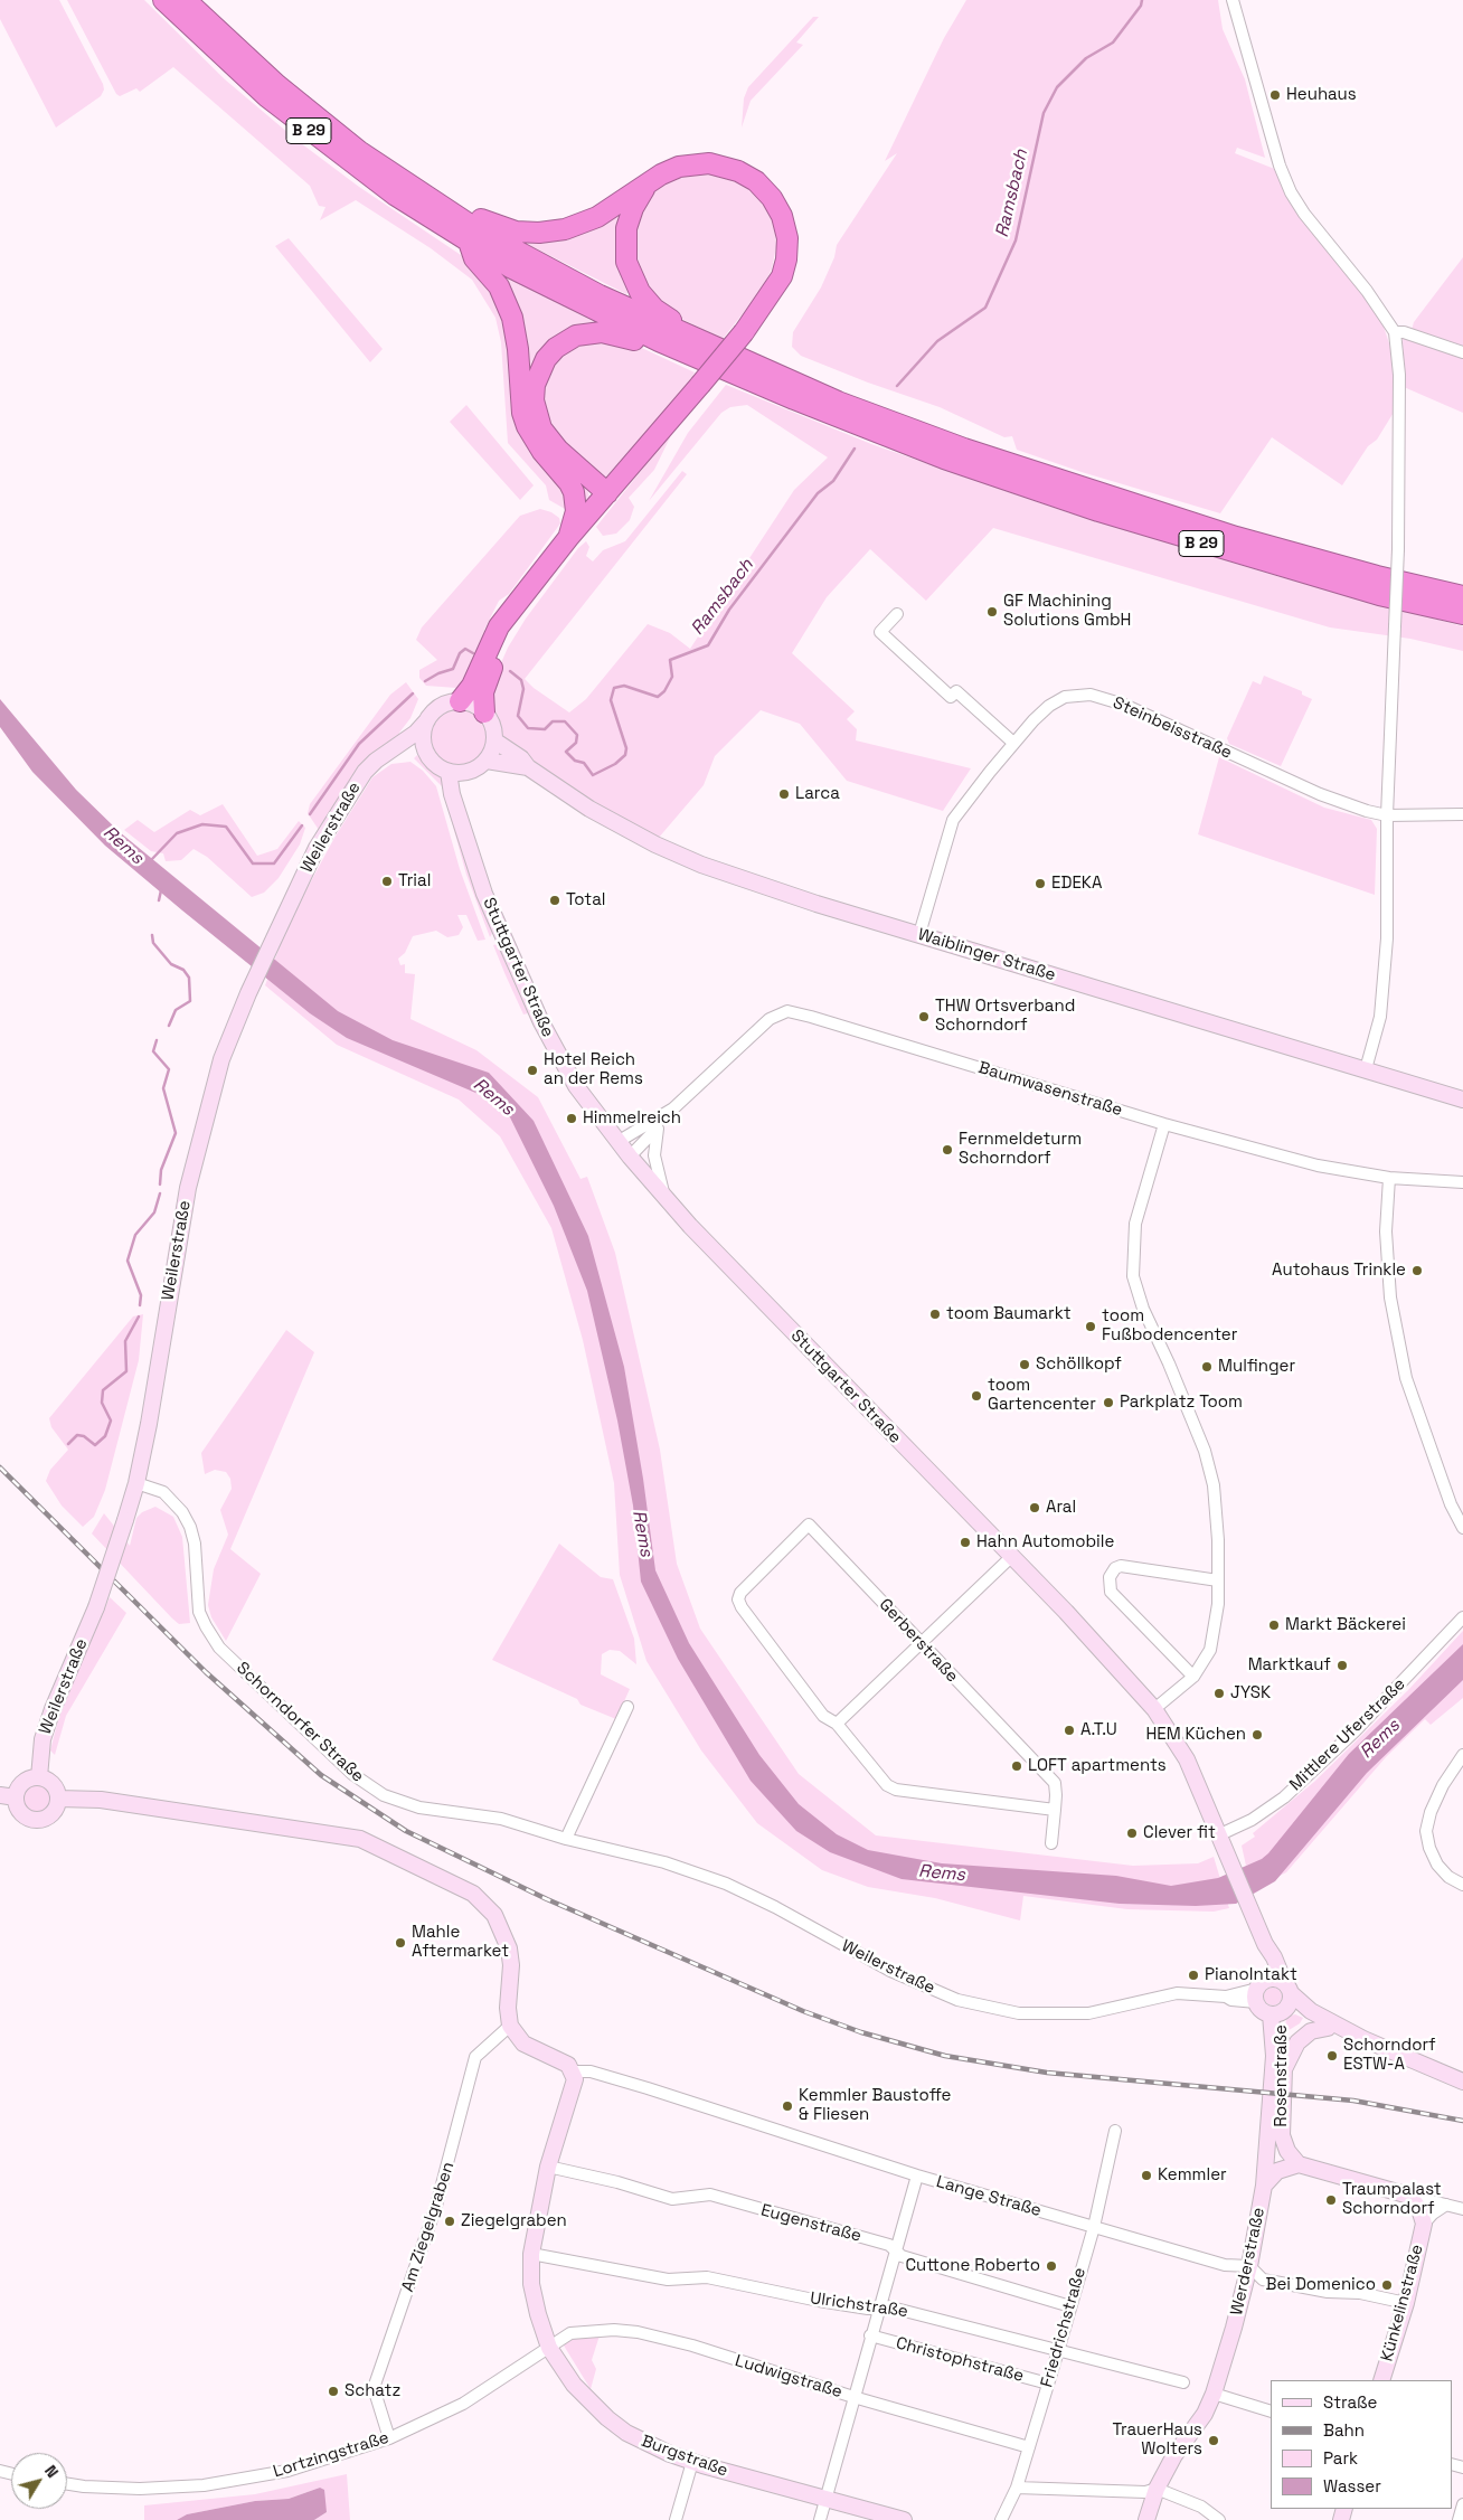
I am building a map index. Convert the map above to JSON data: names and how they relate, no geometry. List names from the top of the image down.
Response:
{
  "streets": {
    "highway": ["B 29"],
    "main road": [
      "Weilerstraße",
      "Waiblinger Straße",
      "Stuttgarter Straße",
      "Rosenstraße",
      "Werderstraße",
      "Künkelinstraße",
      "Burgstraße"
    ],
    "street": [
      "Steinbeisstraße",
      "Baumwasenstraße",
      "Gerberstraße",
      "Schorndorfer Straße",
      "Mittlere Uferstraße",
      "Lange Straße",
      "Eugenstraße",
      "Am Ziegelgraben",
      "Ulrichstraße",
      "Friedrichstraße",
      "Christophstraße",
      "Ludwigstraße",
      "Lortzingstraße"
    ]
  },
  "crossings": [
    ["Steinbeisstraße", "Waiblinger Straße"],
    ["Weilerstraße", "Waiblinger Straße"],
    ["Weilerstraße", "Stuttgarter Straße"],
    ["Weilerstraße", "Schorndorfer Straße"],
    ["Waiblinger Straße", "Stuttgarter Straße"],
    ["Stuttgarter Straße", "Baumwasenstraße"],
    ["Stuttgarter Straße", "Mittlere Uferstraße"],
    ["Stuttgarter Straße", "Rosenstraße"],
    ["Stuttgarter Straße", "Werderstraße"],
    ["Rosenstraße", "Werderstraße"],
    ["Lange Straße", "Werderstraße"],
    ["Lange Straße", "Friedrichstraße"],
    ["Lange Straße", "Burgstraße"],
    ["Eugenstraße", "Friedrichstraße"],
    ["Eugenstraße", "Burgstraße"],
    ["Am Ziegelgraben", "Lortzingstraße"],
    ["Ulrichstraße", "Friedrichstraße"],
    ["Ulrichstraße", "Burgstraße"],
    ["Friedrichstraße", "Christophstraße"],
    ["Friedrichstraße", "Ludwigstraße"],
    ["Ludwigstraße", "Lortzingstraße"],
    ["Ludwigstraße", "Burgstraße"],
    ["Lortzingstraße", "Burgstraße"]
  ],
  "water": ["Ramsbach", "Rems"],
  "places": [
    "Heuhaus",
    "GF Machining Solutions GmbH",
    "Larca",
    "Trial",
    "EDEKA",
    "Total",
    "THW Ortsverband Schorndorf",
    "Hotel Reich an der Rems",
    "Himmelreich",
    "Fernmeldeturm Schorndorf",
    "Autohaus Trinkle",
    "toom Baumarkt",
    "toom Fußbodencenter",
    "Schöllkopf",
    "Mulfinger",
    "toom Gartencenter",
    "Parkplatz Toom",
    "Aral",
    "Hahn Automobile",
    "Markt Bäckerei",
    "Marktkauf",
    "JYSK",
    "A.T.U",
    "HEM Küchen",
    "LOFT apartments",
    "Clever fit",
    "Mahle Aftermarket",
    "PianoIntakt",
    "Schorndorf ESTW-A",
    "Kemmler Baustoffe & Fliesen",
    "Kemmler",
    "Traumpalast Schorndorf",
    "Ziegelgraben",
    "Cuttone Roberto",
    "Bei Domenico",
    "Schatz",
    "TrauerHaus Wolters"
  ],
  "legend": [
    "Straße",
    "Bahn",
    "Park",
    "Wasser"
  ],
  "north": "top right"
}
